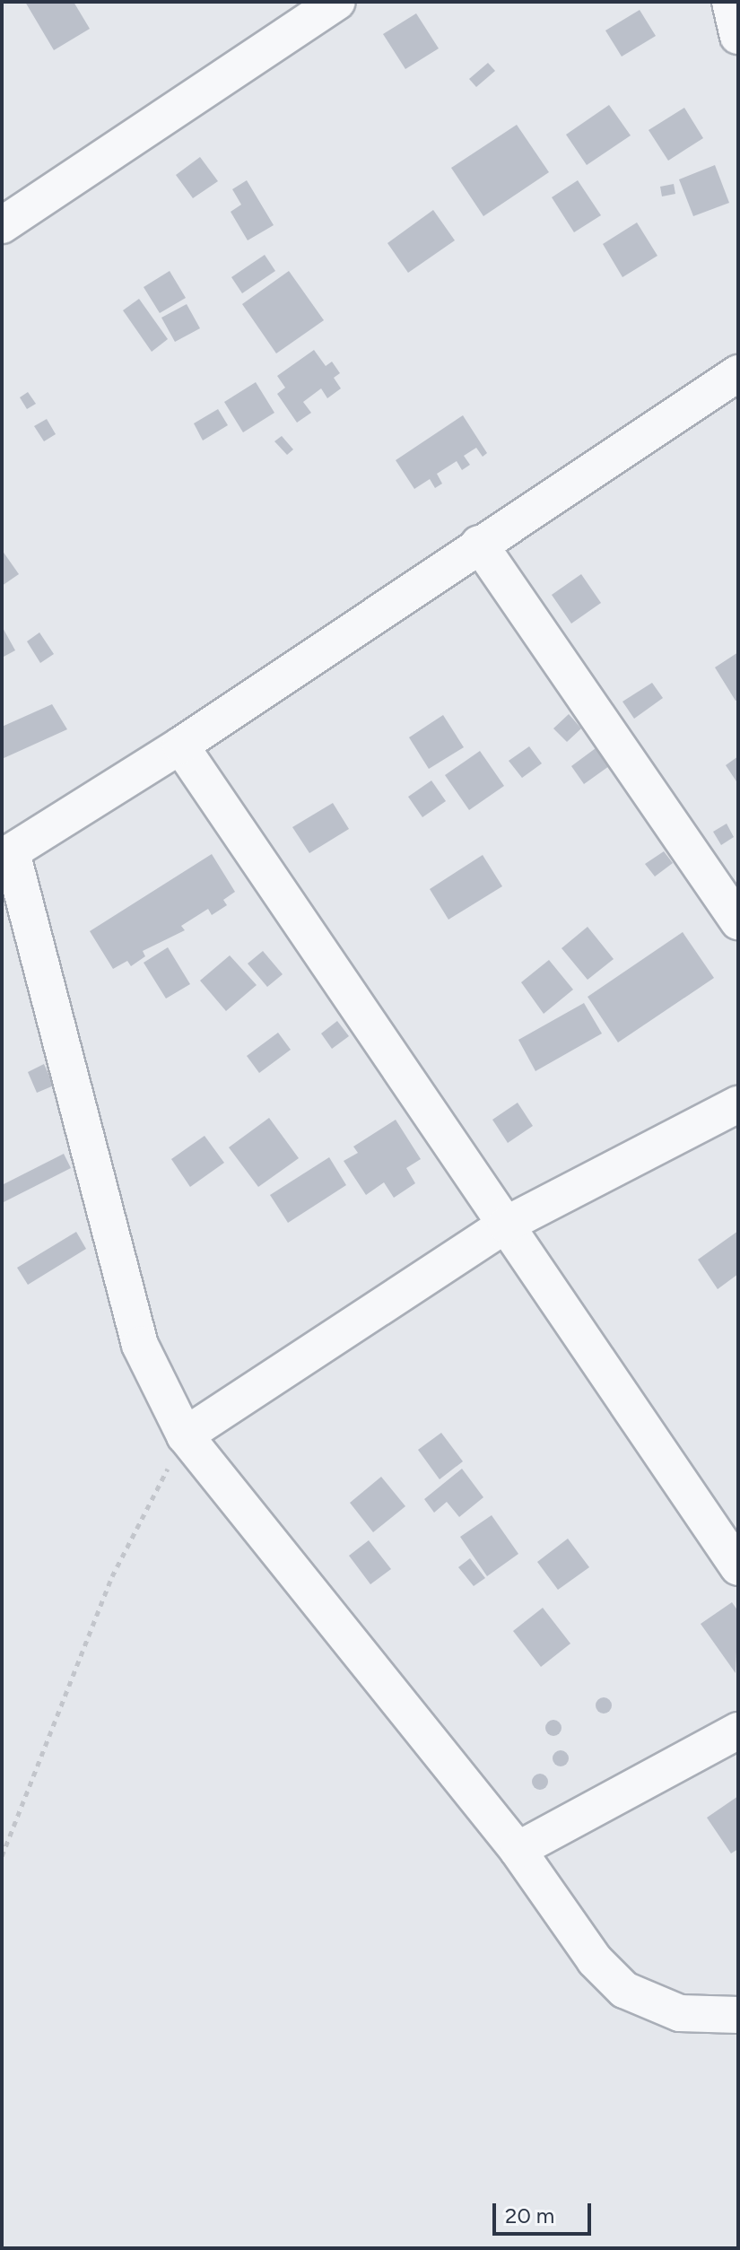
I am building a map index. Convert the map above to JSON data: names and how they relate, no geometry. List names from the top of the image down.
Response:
{
  "scale_bar": "20 m"
}
